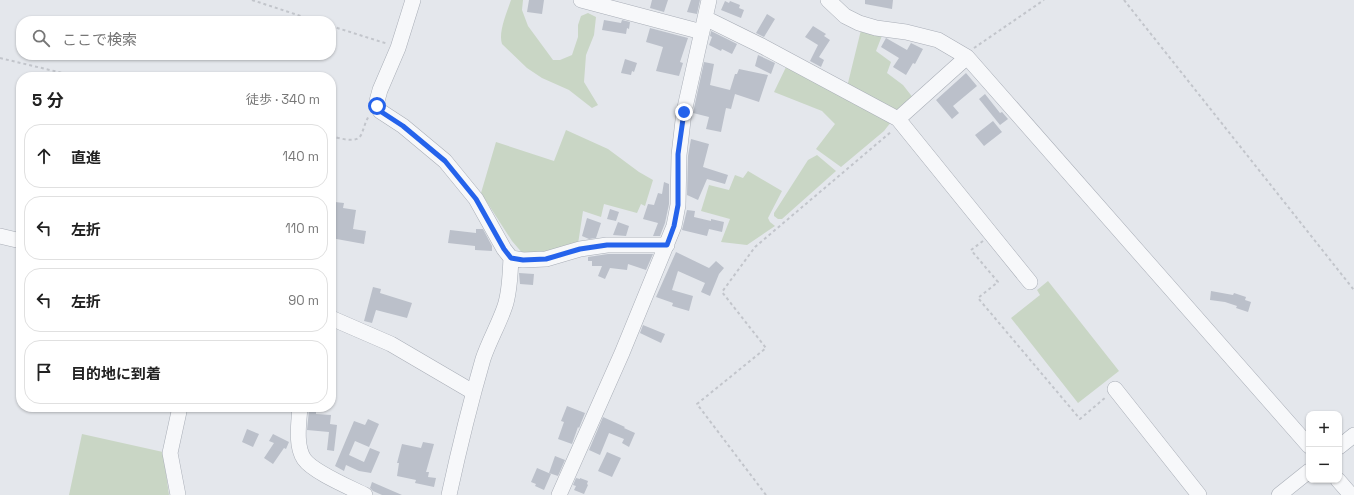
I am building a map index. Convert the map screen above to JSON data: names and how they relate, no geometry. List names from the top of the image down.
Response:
{
  "page": {
    "search": "ここで検索",
    "heading": ["5 分", "徒歩 · 340 m"],
    "list": [
      ["直進", "140 m"],
      ["左折", "110 m"],
      ["左折", "90 m"],
      "目的地に到着"
    ],
    "map_buttons": ["+", "−"]
  }
}
